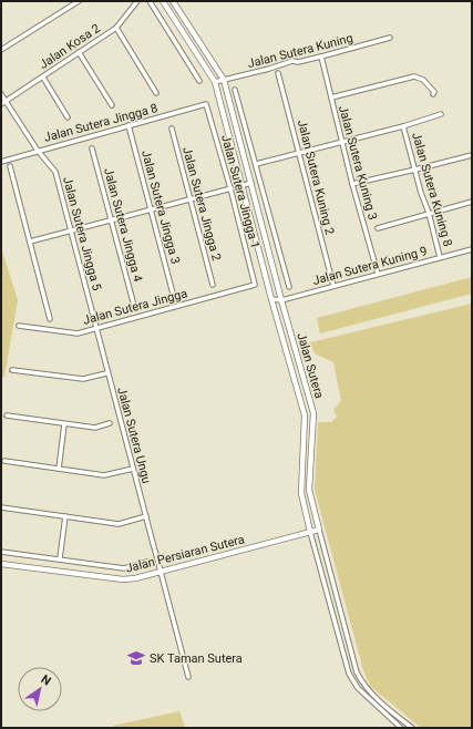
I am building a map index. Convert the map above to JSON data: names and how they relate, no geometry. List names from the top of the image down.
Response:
{
  "streets": {
    "street": [
      "Jalan Kosa 2",
      "Jalan Sutera Kuning",
      "Jalan Sutera Jingga 8",
      "Jalan Sutera Kuning 3",
      "Jalan Sutera Kuning 2",
      "Jalan Sutera Kuning 8",
      "Jalan Sutera Jingga 1",
      "Jalan Sutera Jingga 2",
      "Jalan Sutera Jingga 3",
      "Jalan Sutera Jingga 4",
      "Jalan Sutera Jingga 5",
      "Jalan Sutera Kuning 9",
      "Jalan Sutera Jingga",
      "Jalan Sutera",
      "Jalan Sutera Ungu",
      "Jalan Persiaran Sutera"
    ]
  },
  "crossings": [
    ["Jalan Kosa 2", "Jalan Sutera Jingga 5"],
    ["Jalan Sutera Kuning", "Jalan Sutera Kuning 3"],
    ["Jalan Sutera Kuning", "Jalan Sutera"],
    ["Jalan Sutera Jingga 8", "Jalan Sutera Jingga 1"],
    ["Jalan Sutera Jingga 8", "Jalan Sutera Jingga 3"],
    ["Jalan Sutera Jingga 8", "Jalan Sutera Jingga 5"],
    ["Jalan Sutera Kuning 3", "Jalan Sutera Kuning 9"],
    ["Jalan Sutera Kuning 2", "Jalan Sutera Kuning 9"],
    ["Jalan Sutera Kuning 8", "Jalan Sutera Kuning 9"],
    ["Jalan Sutera Jingga 1", "Jalan Sutera Jingga"],
    ["Jalan Sutera Jingga 1", "Jalan Sutera"],
    ["Jalan Sutera Jingga 5", "Jalan Sutera Jingga"],
    ["Jalan Sutera Jingga 5", "Jalan Sutera Ungu"],
    ["Jalan Sutera Kuning 9", "Jalan Sutera"],
    ["Jalan Sutera Jingga", "Jalan Sutera Ungu"],
    ["Jalan Sutera", "Jalan Persiaran Sutera"],
    ["Jalan Sutera Ungu", "Jalan Persiaran Sutera"]
  ],
  "places": {
    "school or university": ["SK Taman Sutera"]
  },
  "north": "top right"
}
